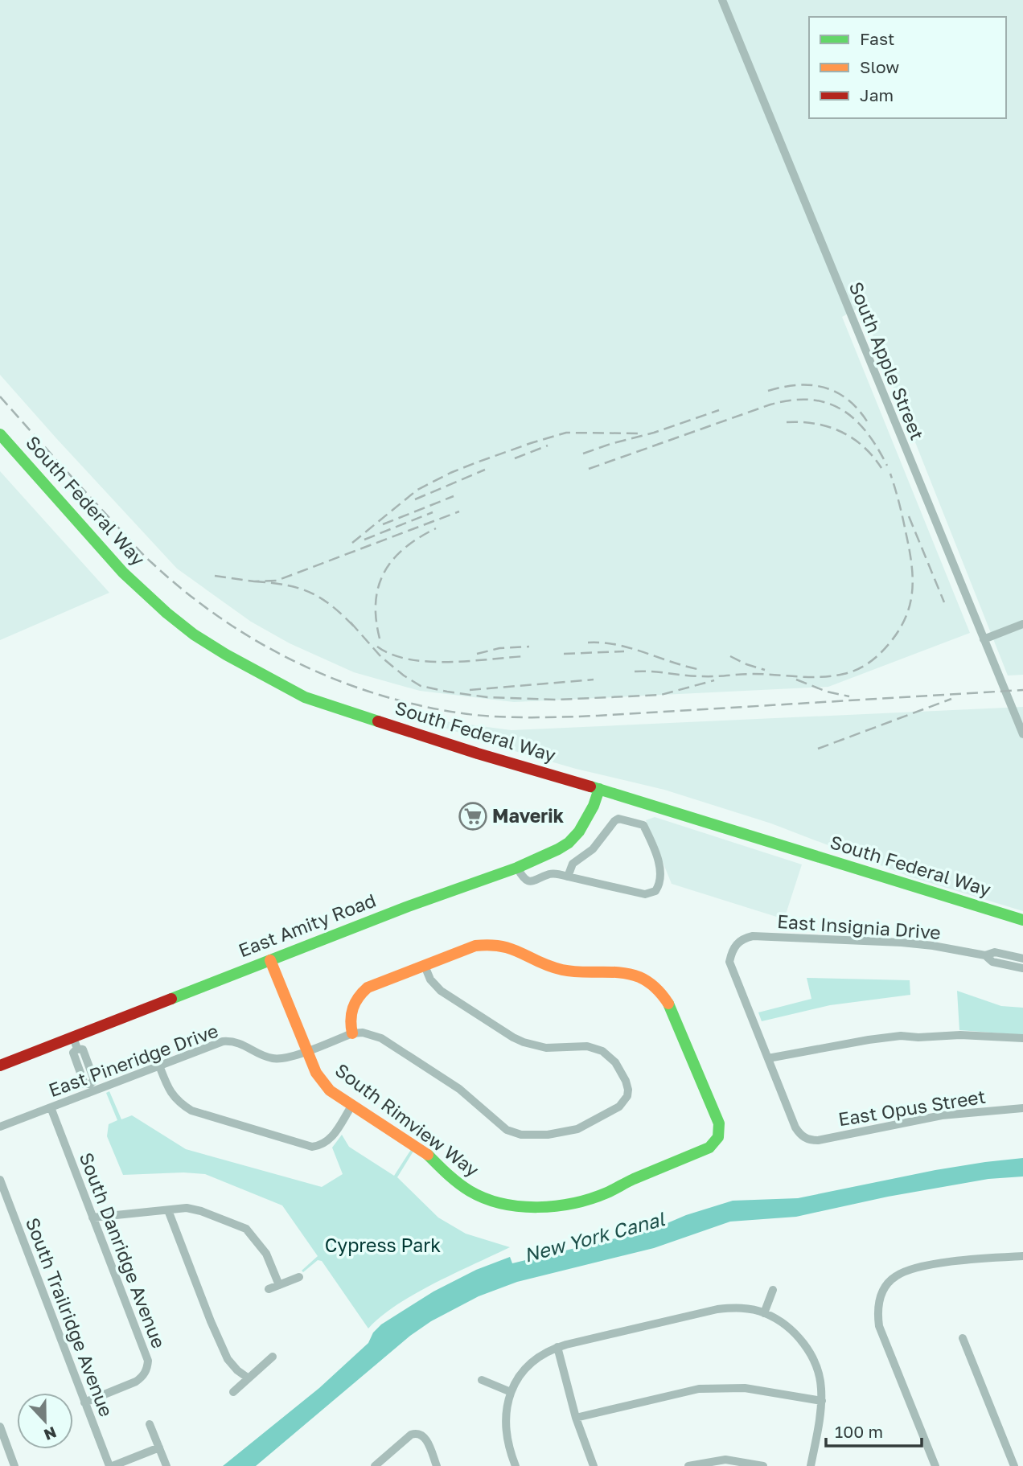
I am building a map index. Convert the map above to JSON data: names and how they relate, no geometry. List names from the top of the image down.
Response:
{
  "streets": {
    "street": [
      "South Apple Street",
      "South Federal Way",
      "East Amity Road",
      "East Insignia Drive",
      "East Pineridge Drive",
      "East Opus Street",
      "South Rimview Way",
      "South Danridge Avenue",
      "South Trailridge Avenue"
    ]
  },
  "crossings": [
    ["South Federal Way", "East Amity Road"],
    ["East Amity Road", "South Rimview Way"],
    ["East Insignia Drive", "East Opus Street"],
    ["East Pineridge Drive", "South Rimview Way"],
    ["East Pineridge Drive", "South Danridge Avenue"],
    ["South Danridge Avenue", "South Trailridge Avenue"]
  ],
  "water": ["New York Canal"],
  "parks": ["Cypress Park"],
  "places": {
    "supermarket": ["Maverik"]
  },
  "legend": ["Fast", "Slow", "Jam"],
  "scale_bar": "100 m",
  "north": "bottom"
}
